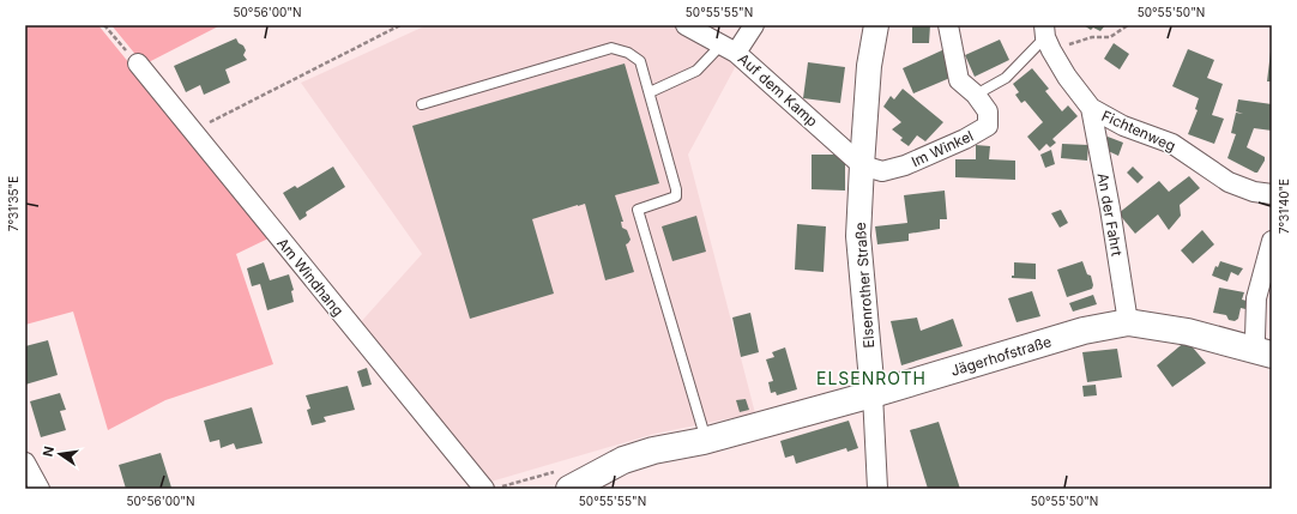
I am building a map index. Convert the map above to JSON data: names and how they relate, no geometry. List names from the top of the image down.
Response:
{
  "streets": {
    "main road": ["Jägerhofstraße"],
    "street": [
      "Auf dem Kamp",
      "Fichtenweg",
      "Im Winkel",
      "An der Fahrt",
      "Am Windhang",
      "Elsenrother Straße"
    ]
  },
  "crossings": [
    ["Auf dem Kamp", "Im Winkel"],
    ["Auf dem Kamp", "Elsenrother Straße"],
    ["Fichtenweg", "An der Fahrt"],
    ["Im Winkel", "Elsenrother Straße"],
    ["An der Fahrt", "Jägerhofstraße"],
    ["Elsenrother Straße", "Jägerhofstraße"]
  ],
  "districts": ["ELSENROTH"],
  "north": "left",
  "coordinates": [
    "50°56'00\"N",
    "50°55'55\"N",
    "50°55'50\"N",
    "7°31'35\"E",
    "7°31'40\"E"
  ]
}
